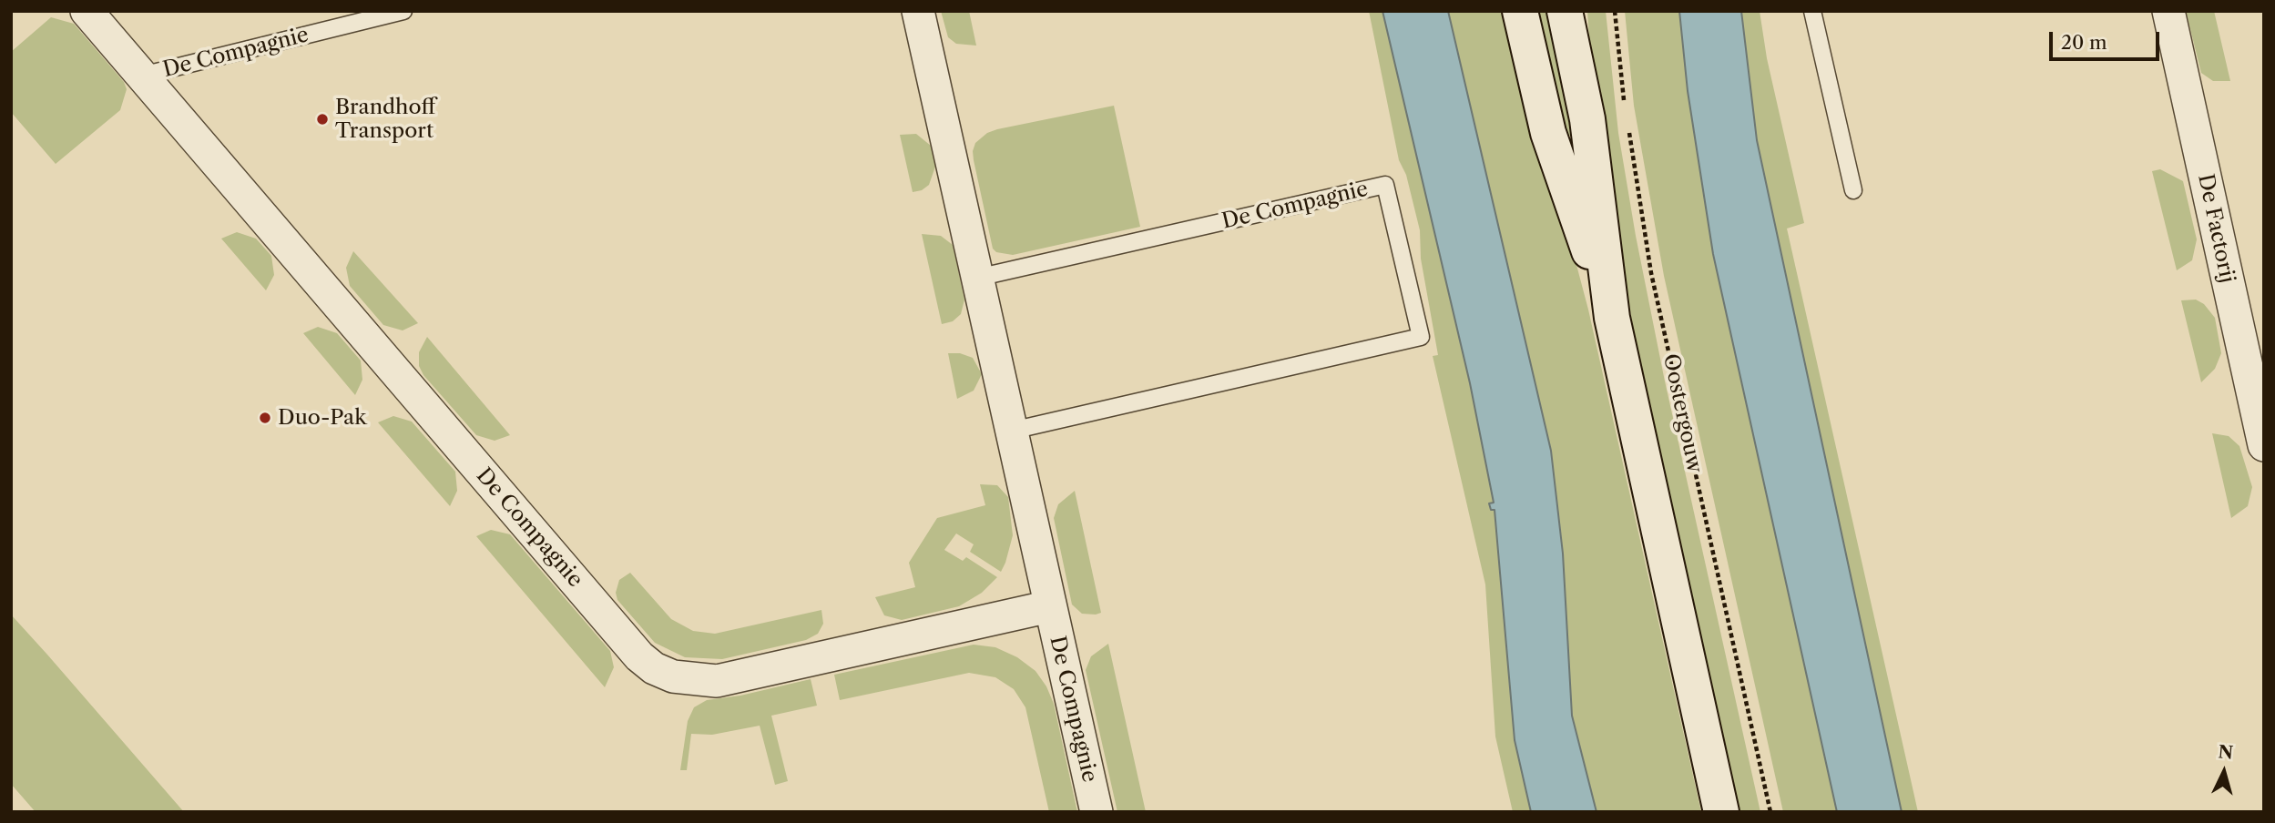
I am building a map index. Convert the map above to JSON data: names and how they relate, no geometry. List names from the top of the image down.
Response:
{
  "streets": {
    "street": ["De Compagnie", "De Factorij"],
    "path": ["Oostergouw"]
  },
  "places": ["Brandhoff Transport", "Duo-Pak"],
  "scale_bar": "20 m",
  "north": "top"
}
